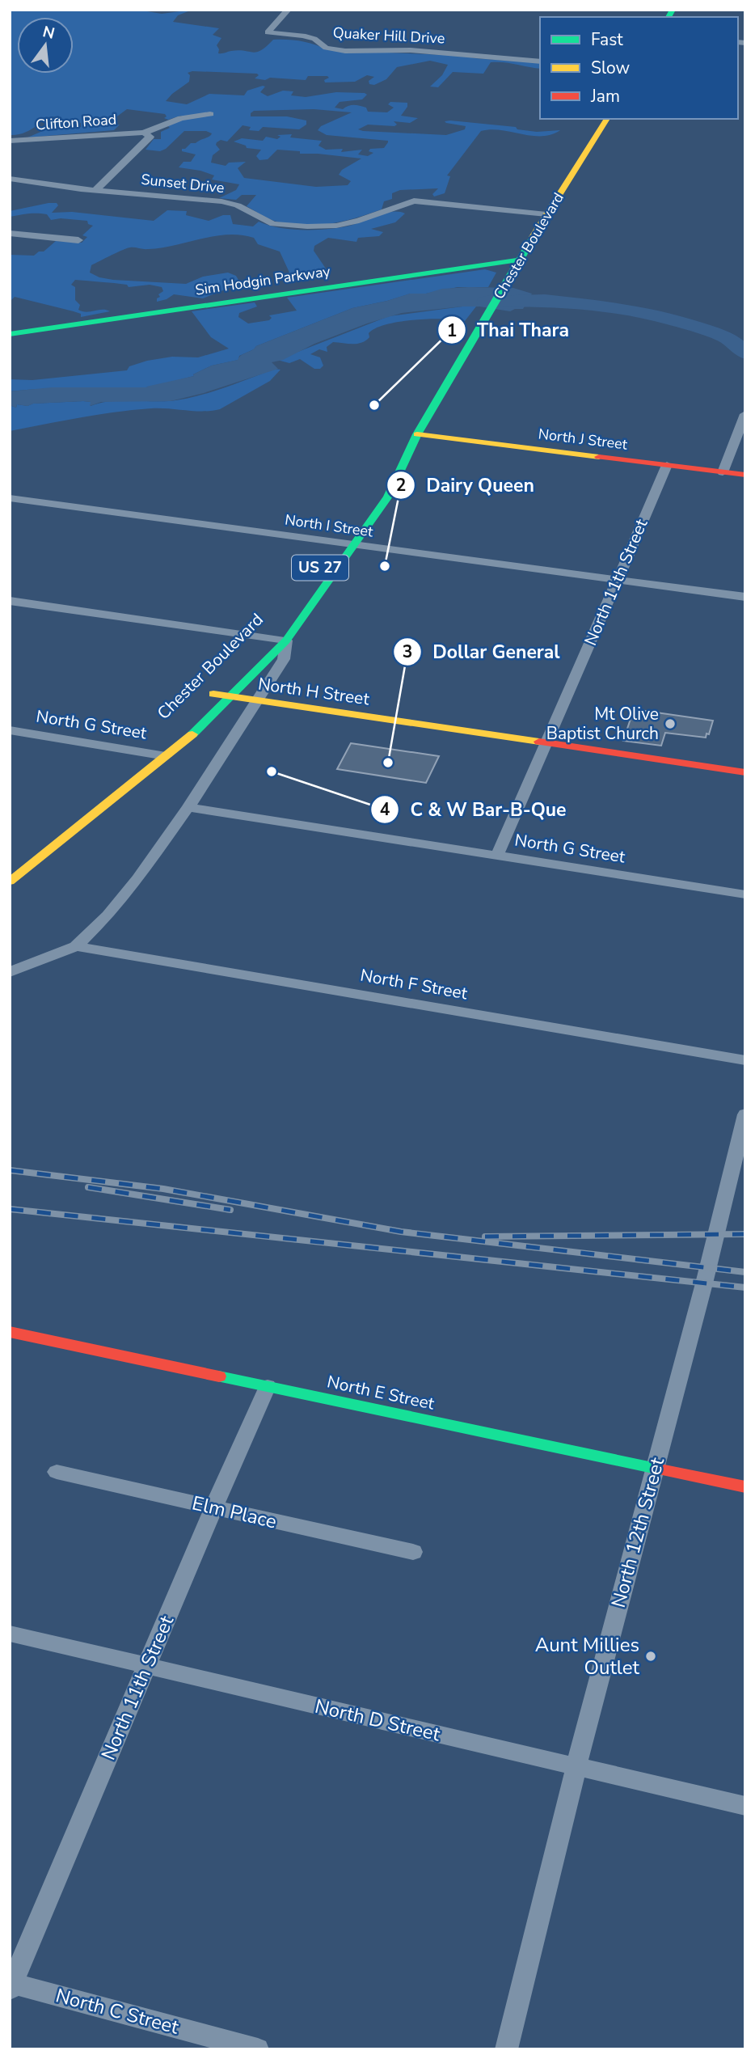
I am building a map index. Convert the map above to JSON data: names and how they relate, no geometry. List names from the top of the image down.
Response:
{
  "streets": {
    "main road": [
      "Chester Boulevard",
      "Sim Hodgin Parkway",
      "North J Street",
      "US 27",
      "North H Street",
      "North E Street"
    ],
    "street": [
      "Quaker Hill Drive",
      "Clifton Road",
      "Sunset Drive",
      "North I Street",
      "North 11th Street",
      "North G Street",
      "North F Street",
      "Elm Place",
      "North 12th Street",
      "North D Street",
      "North C Street"
    ]
  },
  "crossings": [
    ["Sunset Drive", "Chester Boulevard"],
    ["Chester Boulevard", "Sim Hodgin Parkway"],
    ["Chester Boulevard", "North J Street"],
    ["Chester Boulevard", "North I Street"],
    ["Chester Boulevard", "North H Street"],
    ["Chester Boulevard", "North G Street"],
    ["Chester Boulevard", "North F Street"],
    ["North J Street", "North 11th Street"],
    ["North I Street", "US 27"],
    ["North I Street", "North 11th Street"],
    ["North 11th Street", "North H Street"],
    ["North 11th Street", "North G Street"],
    ["North 11th Street", "North E Street"],
    ["North 11th Street", "Elm Place"],
    ["North 11th Street", "North D Street"],
    ["North 11th Street", "North C Street"],
    ["North E Street", "North 12th Street"],
    ["North 12th Street", "North D Street"]
  ],
  "places": [
    "Thai Thara",
    "Dairy Queen",
    "Mt Olive Baptist Church",
    "Dollar General",
    "C & W Bar-B-Que",
    "Aunt Millies Outlet"
  ],
  "legend": ["Fast", "Slow", "Jam"],
  "north": "top"
}
